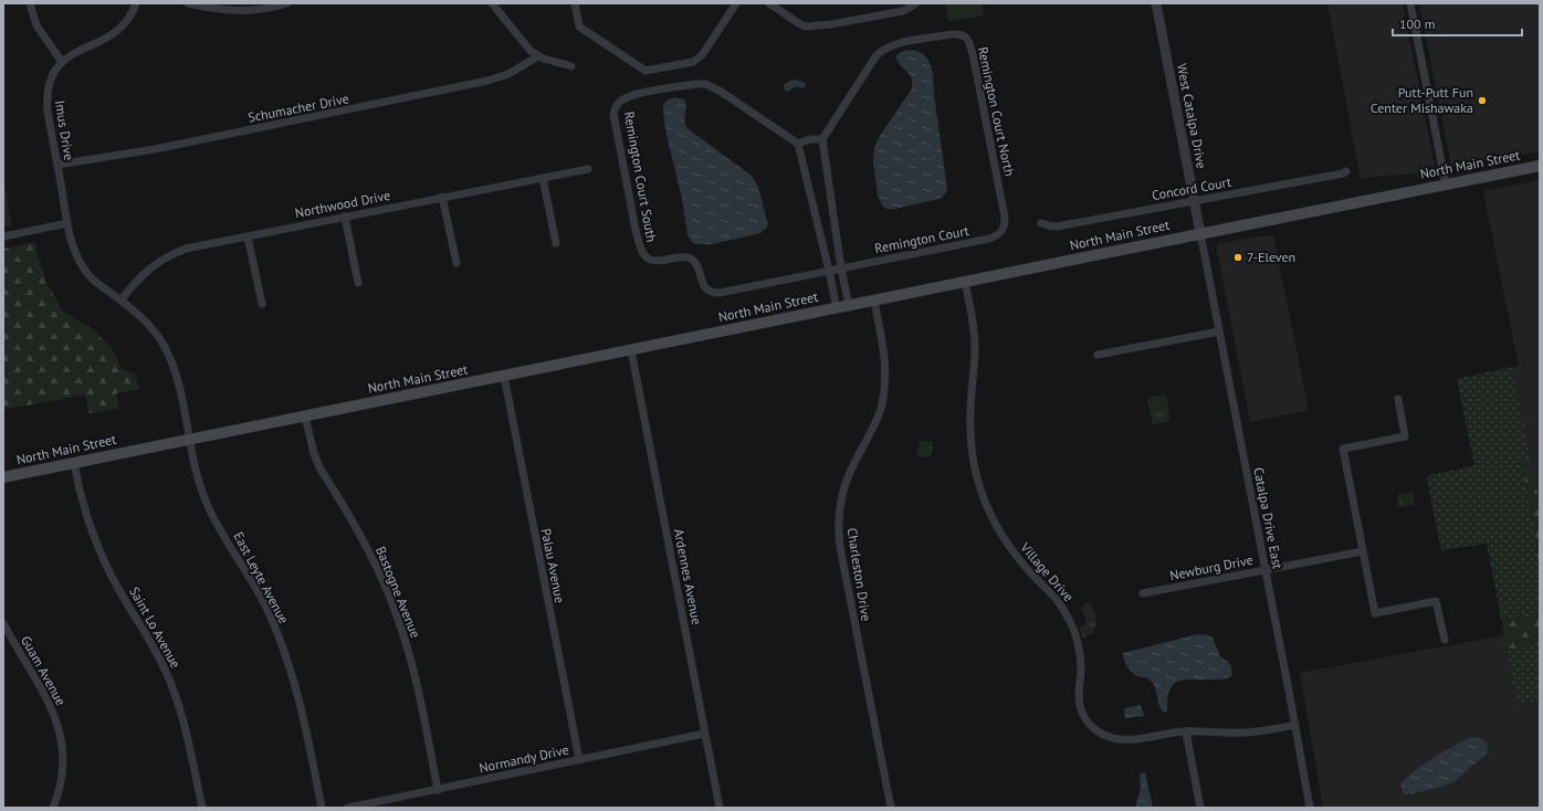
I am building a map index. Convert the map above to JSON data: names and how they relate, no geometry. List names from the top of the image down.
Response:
{
  "streets": {
    "main road": ["North Main Street"],
    "street": [
      "Schumacher Drive",
      "Remington Court North",
      "West Catalpa Drive",
      "Imus Drive",
      "Remington Court South",
      "Concord Court",
      "Northwood Drive",
      "Remington Court",
      "Catalpa Drive East",
      "Palau Avenue",
      "Newburg Drive",
      "Village Drive",
      "Charleston Drive",
      "Ardennes Avenue",
      "East Leyte Avenue",
      "Bastogne Avenue",
      "Saint Lo Avenue",
      "Guam Avenue",
      "Normandy Drive"
    ]
  },
  "crossings": [
    ["Schumacher Drive", "Imus Drive"],
    ["Remington Court North", "Remington Court"],
    ["West Catalpa Drive", "North Main Street"],
    ["West Catalpa Drive", "Concord Court"],
    ["West Catalpa Drive", "Catalpa Drive East"],
    ["Imus Drive", "Northwood Drive"],
    ["Imus Drive", "East Leyte Avenue"],
    ["North Main Street", "Catalpa Drive East"],
    ["North Main Street", "Palau Avenue"],
    ["North Main Street", "Village Drive"],
    ["North Main Street", "Charleston Drive"],
    ["North Main Street", "Ardennes Avenue"],
    ["North Main Street", "East Leyte Avenue"],
    ["North Main Street", "Bastogne Avenue"],
    ["North Main Street", "Saint Lo Avenue"],
    ["Remington Court South", "Remington Court"],
    ["Northwood Drive", "East Leyte Avenue"],
    ["Catalpa Drive East", "Newburg Drive"],
    ["Catalpa Drive East", "Village Drive"],
    ["Palau Avenue", "Normandy Drive"],
    ["Ardennes Avenue", "Normandy Drive"],
    ["Bastogne Avenue", "Normandy Drive"]
  ],
  "places": ["Putt-Putt Fun Center Mishawaka", "7-Eleven"],
  "scale_bar": "100 m"
}
